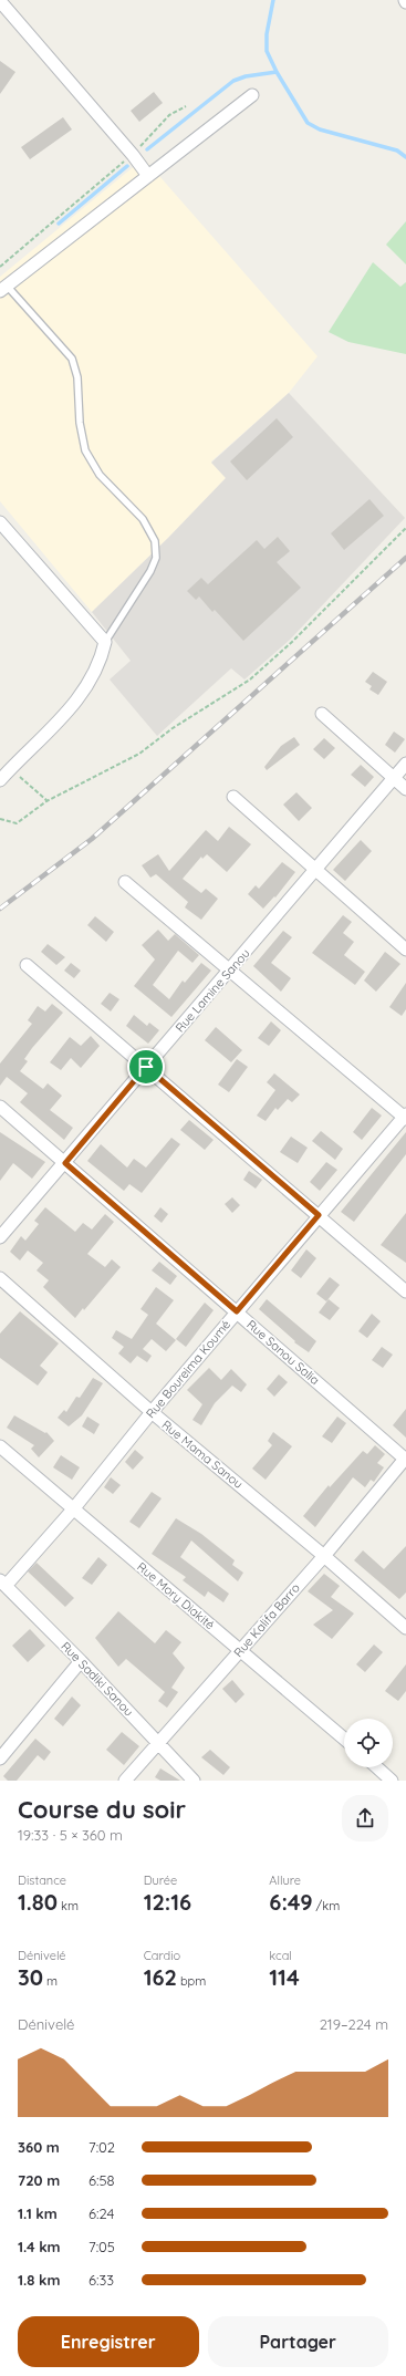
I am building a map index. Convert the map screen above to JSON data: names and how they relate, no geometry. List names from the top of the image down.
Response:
{
  "streets": {
    "street": [
      "Rue Lamine Sanou",
      "Rue Sanou Salia",
      "Rue Boureima Koumé",
      "Rue Mama Sanou",
      "Rue Mory Diakité",
      "Rue Kalifa Barro",
      "Rue Sadiki Sanou"
    ]
  },
  "crossings": [
    ["Rue Lamine Sanou", "Rue Sanou Salia"],
    ["Rue Sanou Salia", "Rue Boureima Koumé"],
    ["Rue Sanou Salia", "Rue Kalifa Barro"],
    ["Rue Boureima Koumé", "Rue Mama Sanou"],
    ["Rue Boureima Koumé", "Rue Mory Diakité"],
    ["Rue Boureima Koumé", "Rue Sadiki Sanou"],
    ["Rue Mama Sanou", "Rue Kalifa Barro"],
    ["Rue Mory Diakité", "Rue Kalifa Barro"],
    ["Rue Kalifa Barro", "Rue Sadiki Sanou"]
  ],
  "page": {
    "heading": ["Course du soir", "19:33 · 5 × 360 m"],
    "stats": [
      ["Distance", "1.80 km"],
      ["Durée", "12:16"],
      ["Allure", "6:49 /km"],
      ["Dénivelé", "30 m"],
      ["Cardio", "162 bpm"],
      ["kcal", "114"]
    ],
    "chart": ["Dénivelé", "219–224 m"],
    "list": [
      {
        "name": "360 m",
        "note": "7:02"
      },
      {
        "name": "720 m",
        "note": "6:58"
      },
      {
        "name": "1.1 km",
        "note": "6:24"
      },
      {
        "name": "1.4 km",
        "note": "7:05"
      },
      {
        "name": "1.8 km",
        "note": "6:33"
      }
    ],
    "buttons": ["Enregistrer", "Partager"]
  }
}
